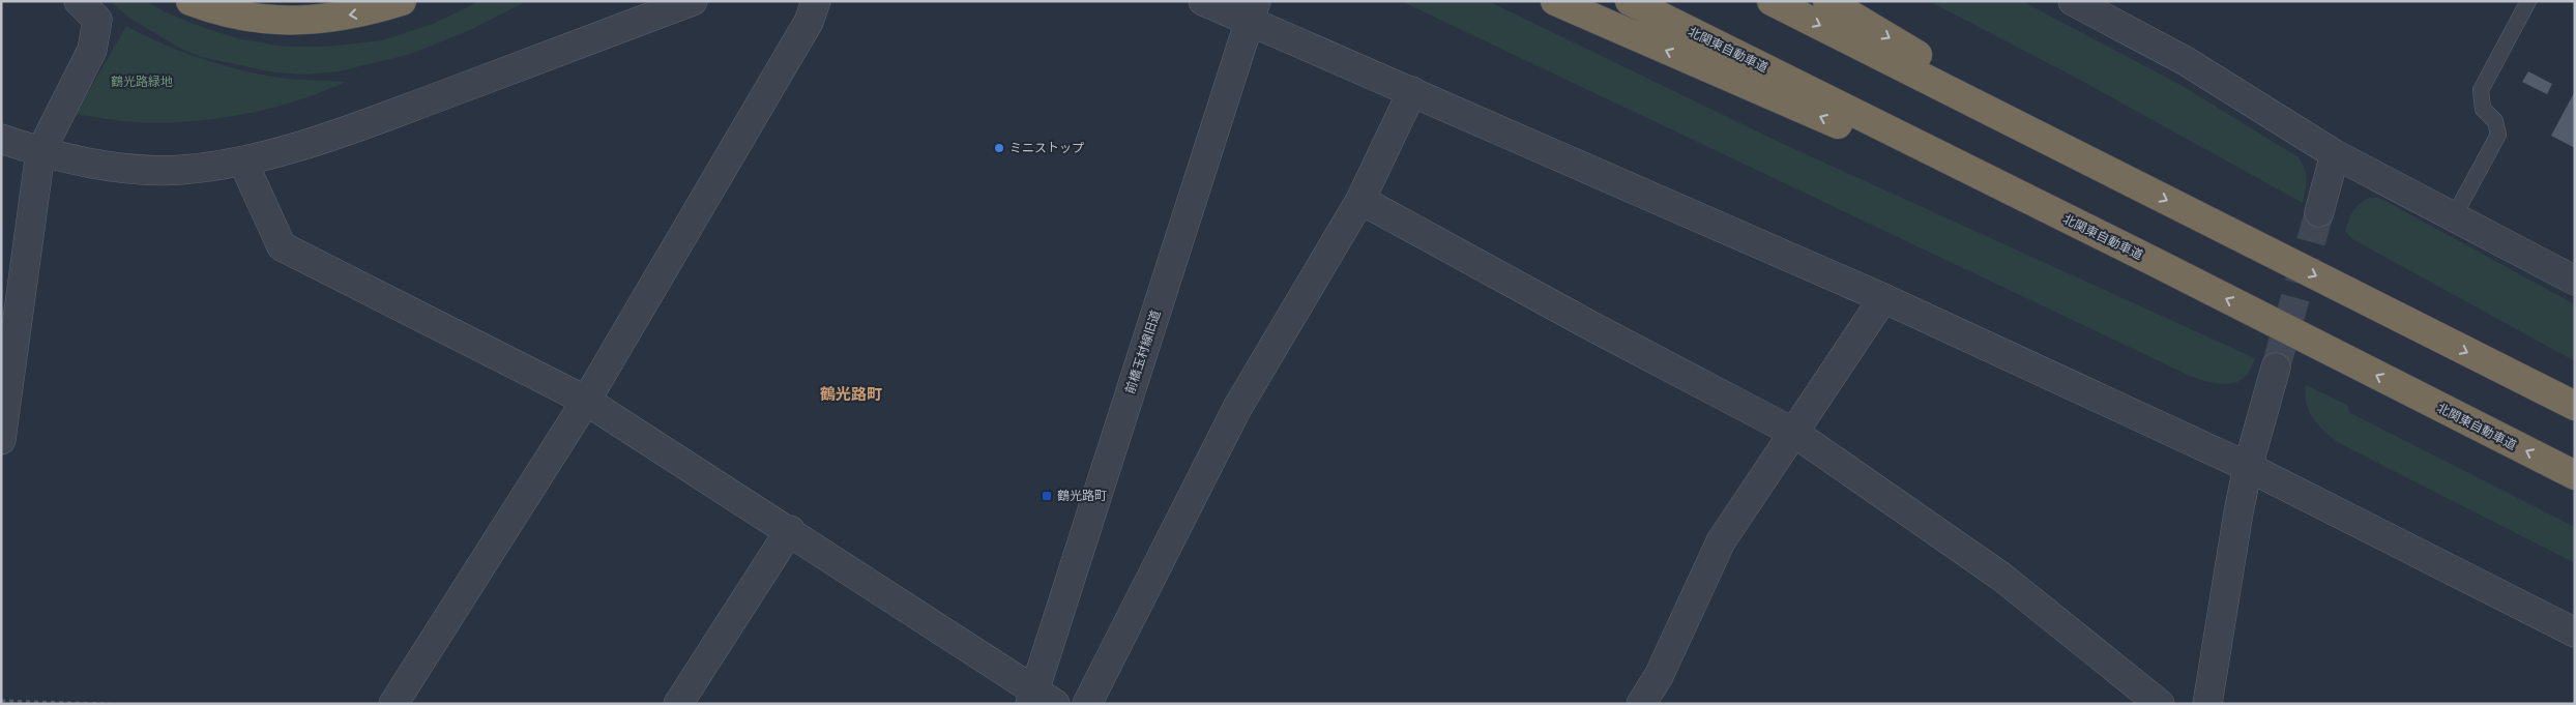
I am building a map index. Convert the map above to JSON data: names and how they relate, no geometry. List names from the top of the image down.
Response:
{
  "streets": {
    "highway": ["北関東自動車道"],
    "street": ["前橋玉村線旧道"]
  },
  "districts": ["鶴光路町"],
  "parks": ["鶴光路緑地"],
  "places": {
    "other": ["ミニストップ"],
    "transit": ["鶴光路町"]
  }
}
